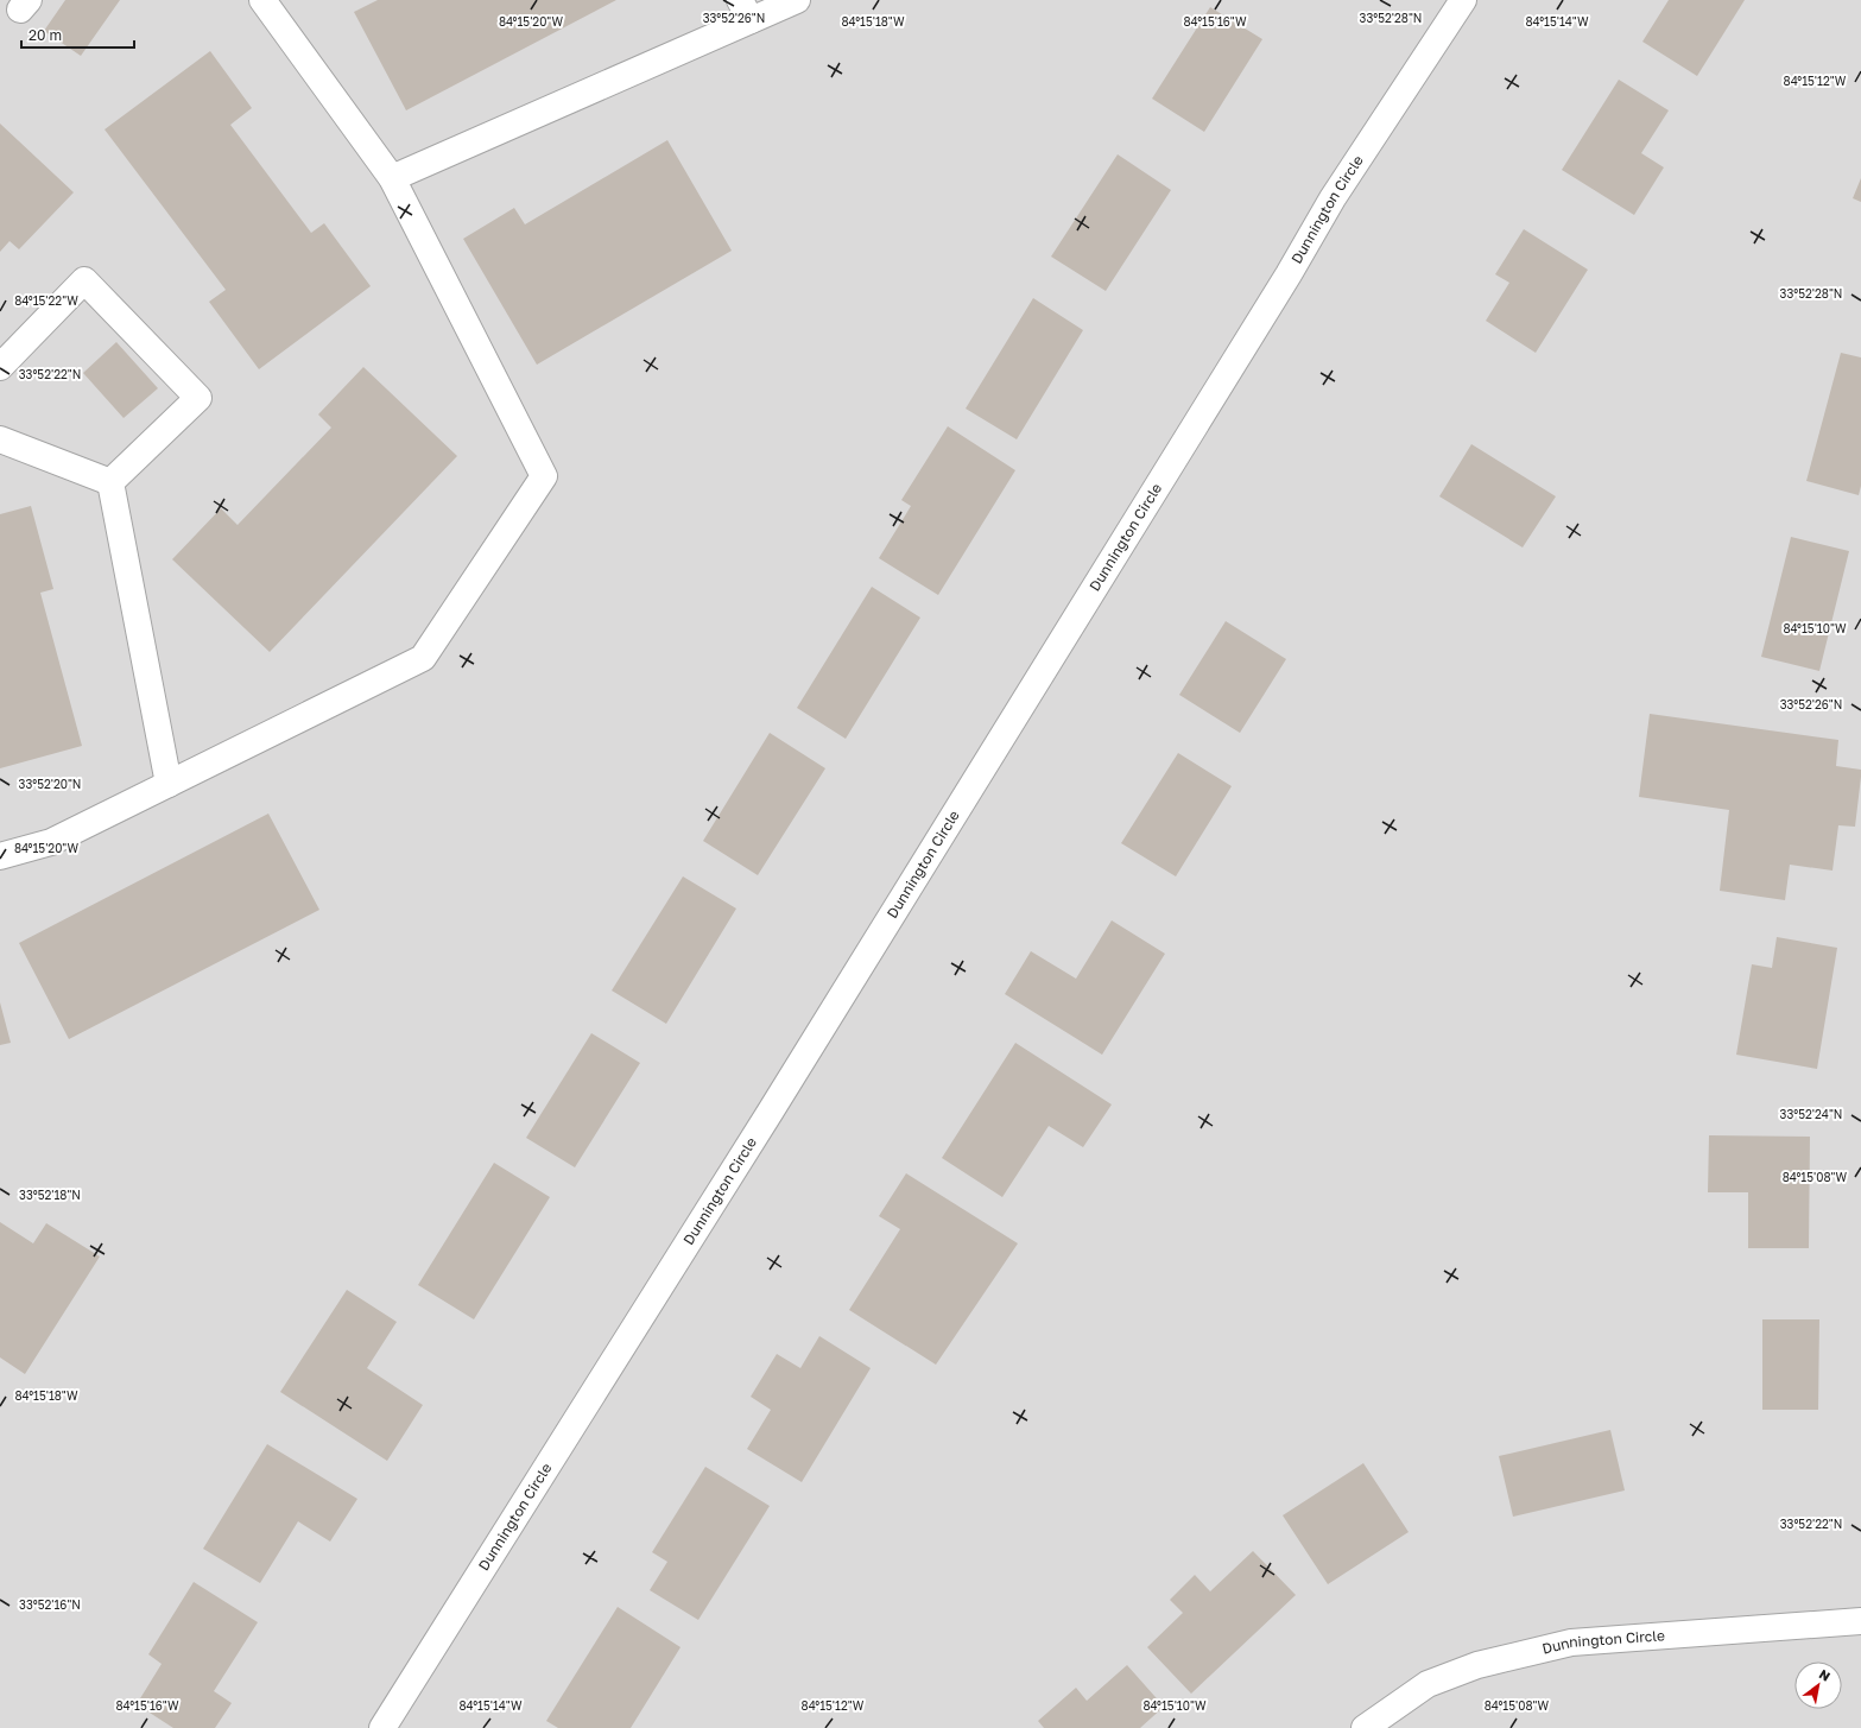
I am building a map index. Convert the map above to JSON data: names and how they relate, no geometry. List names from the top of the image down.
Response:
{
  "streets": {
    "street": ["Dunnington Circle"]
  },
  "scale_bar": "20 m",
  "north": "top right",
  "coordinates": [
    "33°52'28\"N",
    "33°52'26\"N",
    "84°15'20\"W",
    "84°15'18\"W",
    "84°15'16\"W",
    "84°15'14\"W",
    "84°15'12\"W",
    "84°15'22\"W",
    "33°52'22\"N",
    "84°15'10\"W",
    "33°52'20\"N",
    "33°52'24\"N",
    "84°15'08\"W",
    "33°52'18\"N",
    "33°52'16\"N"
  ]
}
